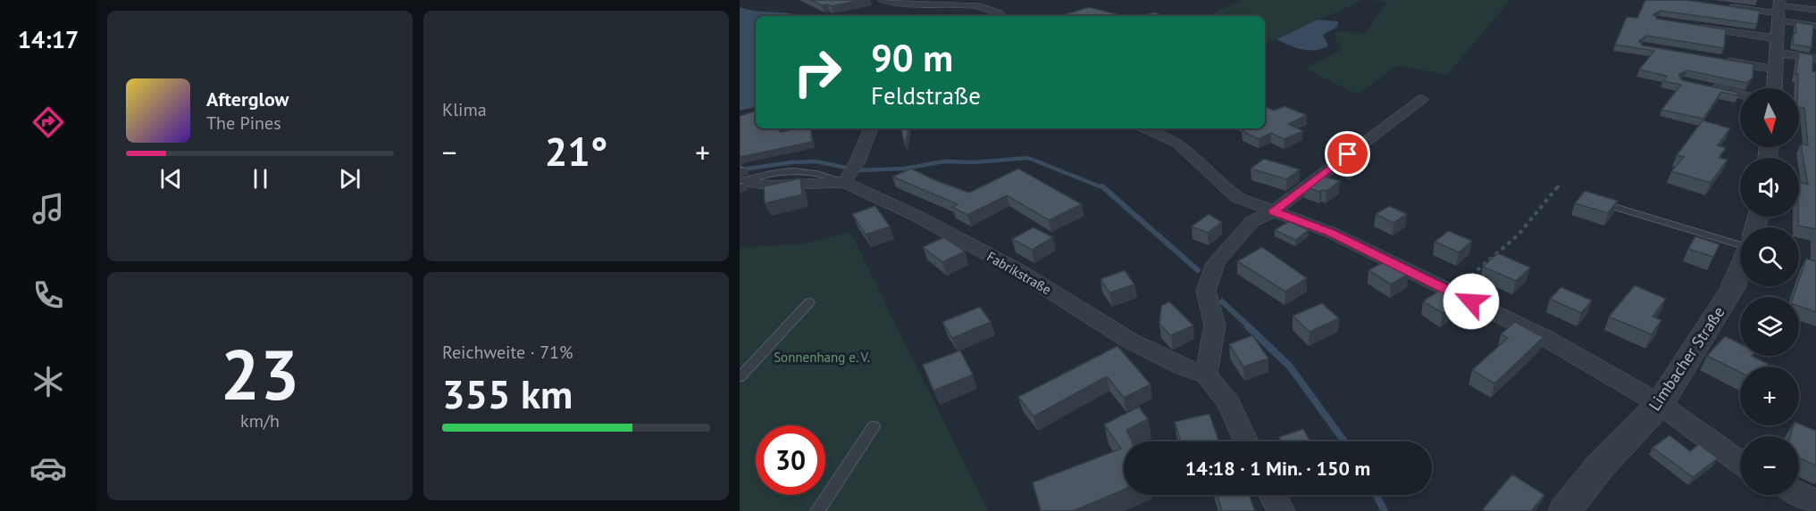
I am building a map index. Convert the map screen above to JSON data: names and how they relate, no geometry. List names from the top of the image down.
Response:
{
  "streets": {
    "street": ["Fabrikstraße", "Limbacher Straße"]
  },
  "parks": ["Sonnenhang e. V."],
  "north": "bottom",
  "page": {
    "tabs": "14:17",
    "tile": [
      "Klima",
      ["23", "km/h"],
      ["Reichweite · 71%", "355 km"]
    ],
    "turn": ["90 m", "Feldstraße"],
    "song": ["Afterglow", "The Pines"],
    "map_buttons": ["+", "−"],
    "heat": ["−", "21°", "+"],
    "limit": "30",
    "trip": "14:18 · 1 Min. · 150 m"
  }
}
